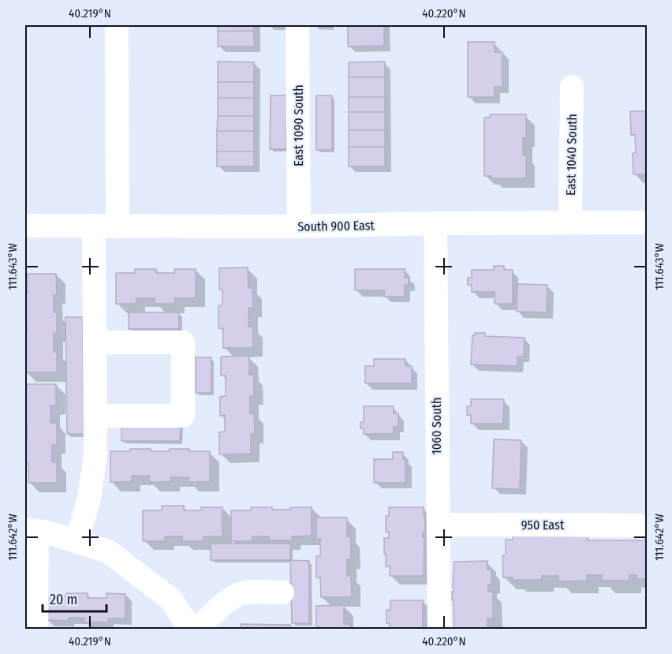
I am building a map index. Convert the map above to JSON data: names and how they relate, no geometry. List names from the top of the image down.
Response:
{
  "streets": {
    "street": [
      "East 1090 South",
      "East 1040 South",
      "South 900 East",
      "1060 South",
      "950 East"
    ]
  },
  "crossings": [
    ["East 1090 South", "South 900 East"],
    ["East 1040 South", "South 900 East"],
    ["South 900 East", "1060 South"],
    ["1060 South", "950 East"]
  ],
  "scale_bar": "20 m",
  "coordinates": [
    "40.219°N",
    "40.220°N",
    "111.643°W",
    "111.642°W"
  ]
}
